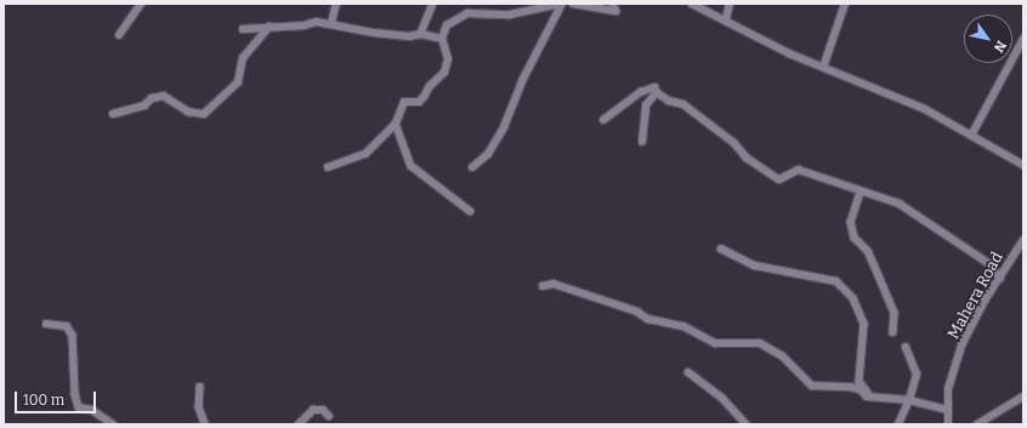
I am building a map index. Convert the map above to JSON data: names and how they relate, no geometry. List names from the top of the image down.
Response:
{
  "streets": {
    "street": ["Mahera Road"]
  },
  "scale_bar": "100 m",
  "north": "bottom right"
}
